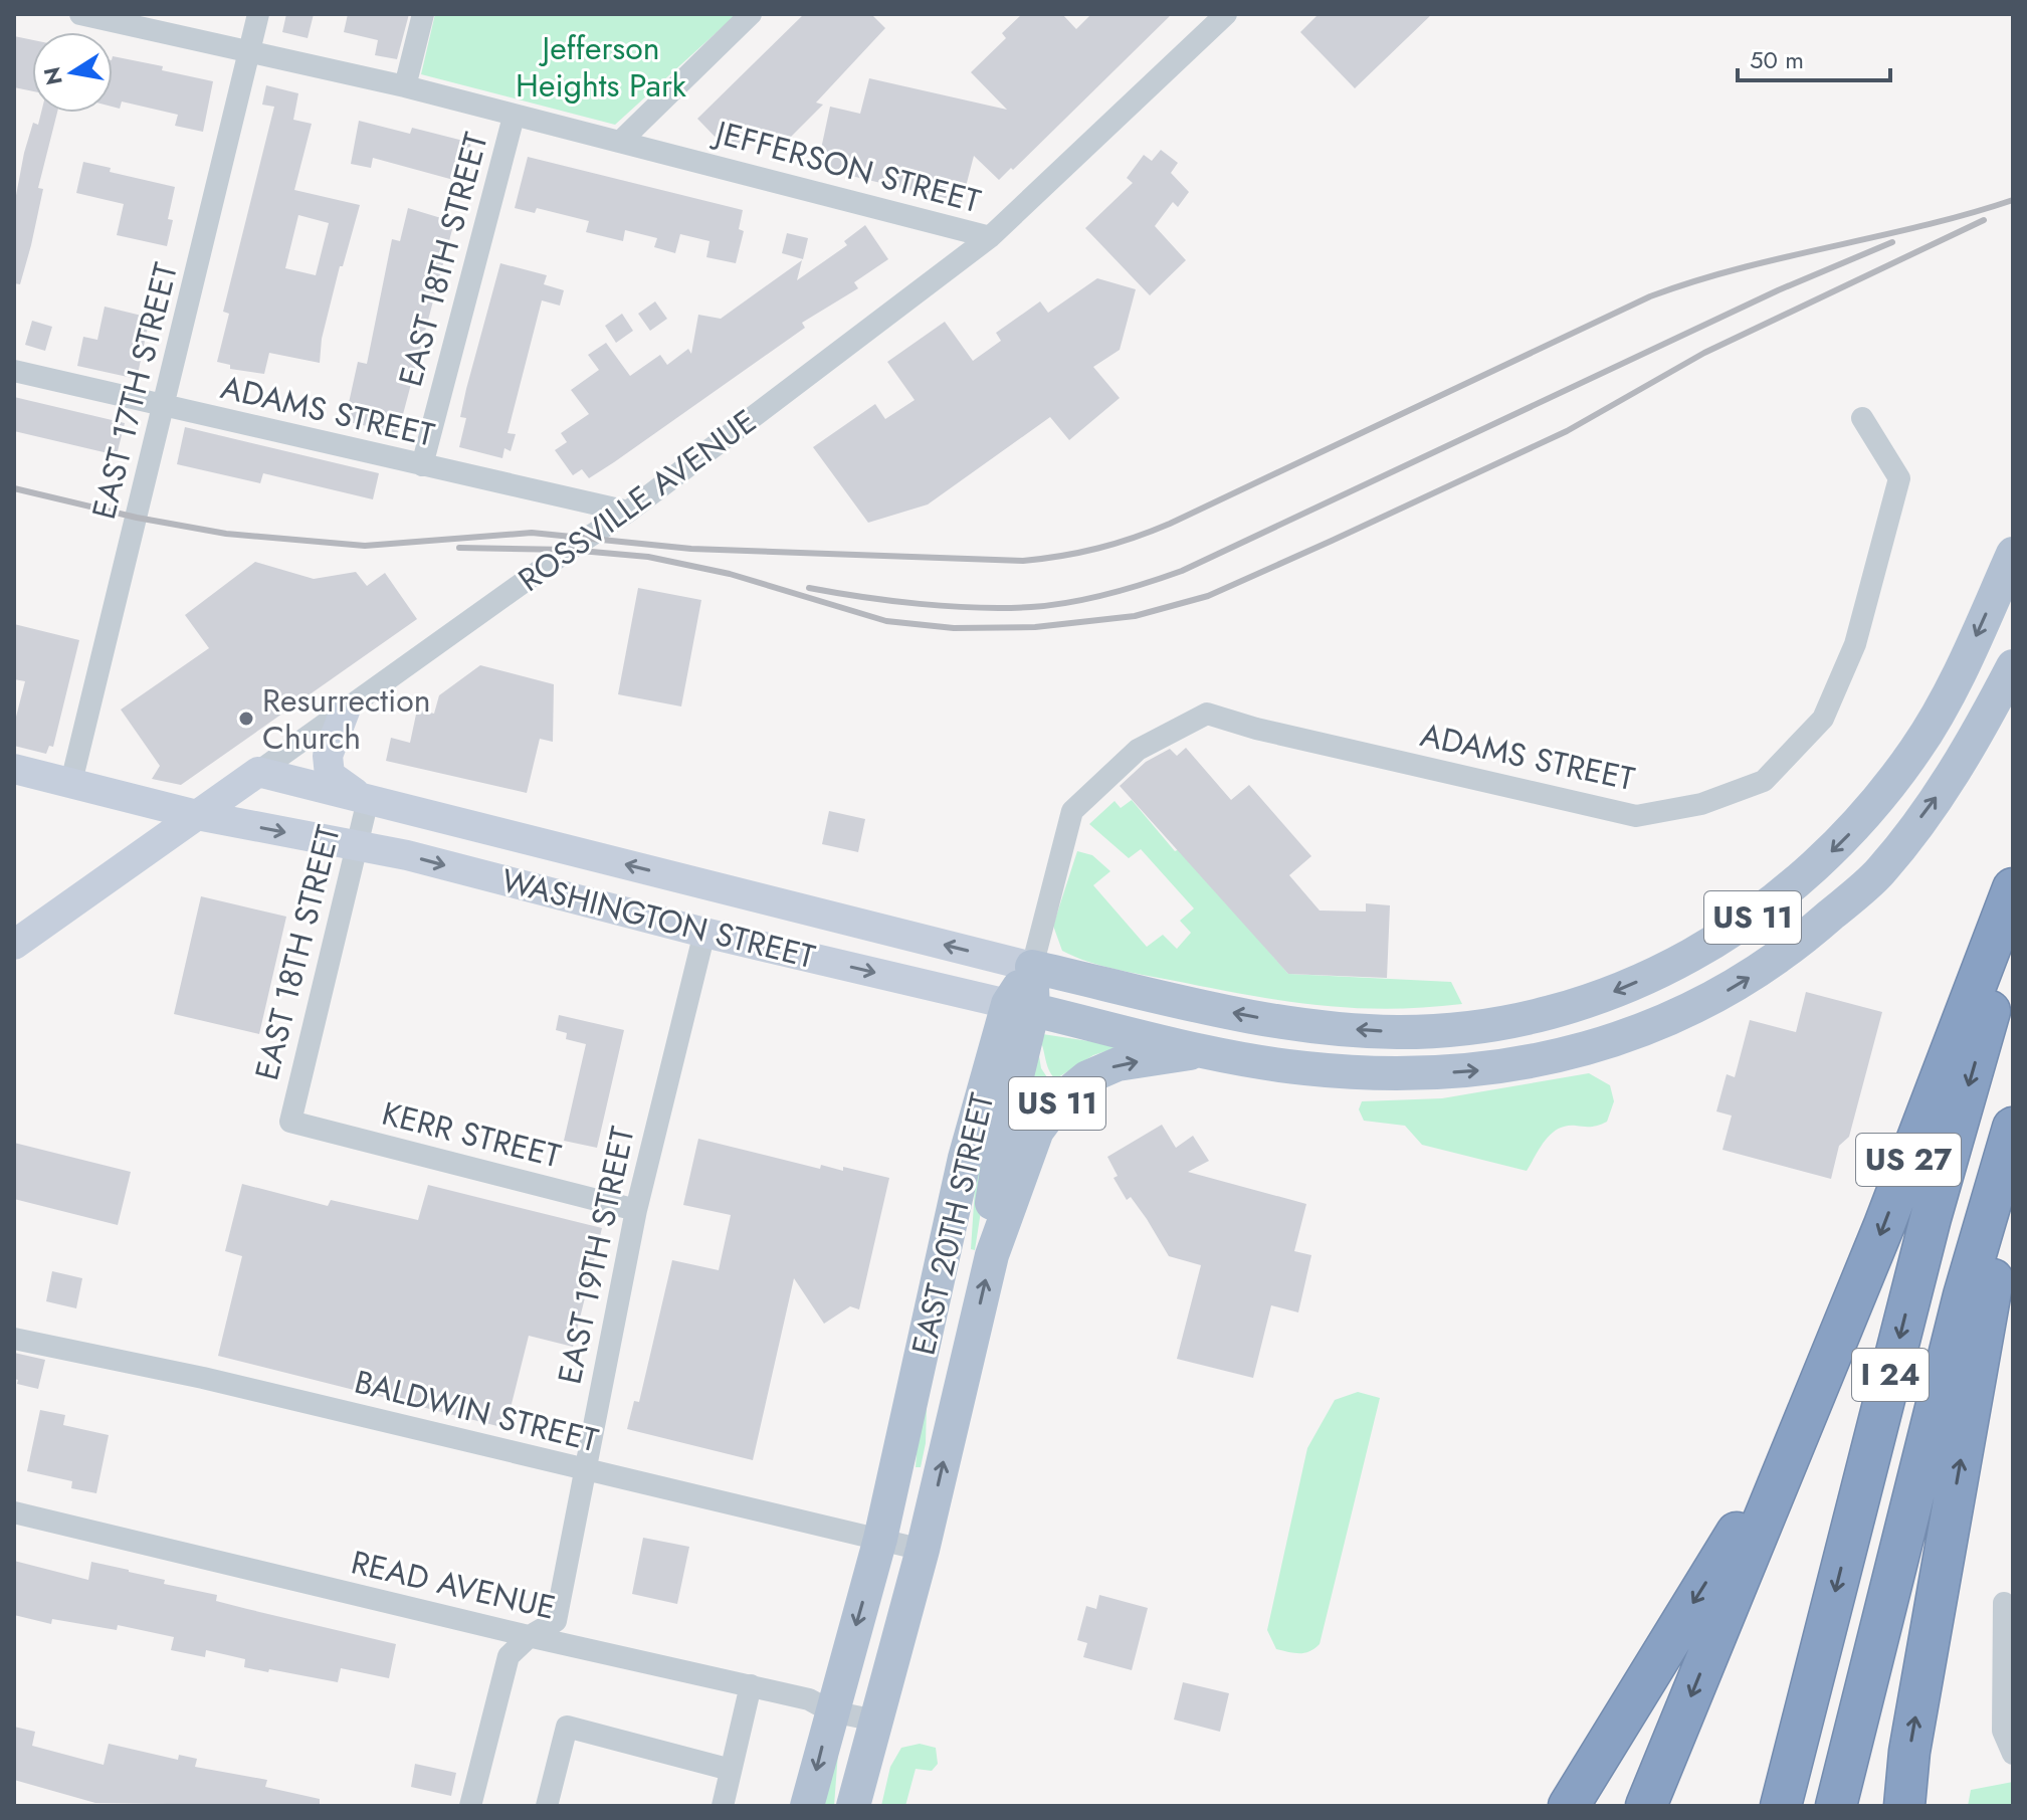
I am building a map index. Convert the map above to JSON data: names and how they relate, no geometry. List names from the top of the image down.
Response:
{
  "streets": {
    "highway": ["US 27", "I 24"],
    "main road": ["US 11", "WASHINGTON STREET", "EAST 20TH STREET"],
    "street": [
      "JEFFERSON STREET",
      "EAST 18TH STREET",
      "EAST 17TH STREET",
      "ADAMS STREET",
      "ROSSVILLE AVENUE",
      "KERR STREET",
      "EAST 19TH STREET",
      "BALDWIN STREET",
      "READ AVENUE"
    ]
  },
  "crossings": [
    ["JEFFERSON STREET", "EAST 18TH STREET"],
    ["JEFFERSON STREET", "EAST 17TH STREET"],
    ["JEFFERSON STREET", "ROSSVILLE AVENUE"],
    ["EAST 18TH STREET", "ADAMS STREET"],
    ["EAST 18TH STREET", "WASHINGTON STREET"],
    ["EAST 18TH STREET", "KERR STREET"],
    ["EAST 17TH STREET", "ADAMS STREET"],
    ["EAST 17TH STREET", "WASHINGTON STREET"],
    ["ADAMS STREET", "ROSSVILLE AVENUE"],
    ["ADAMS STREET", "EAST 20TH STREET"],
    ["ROSSVILLE AVENUE", "WASHINGTON STREET"],
    ["US 11", "WASHINGTON STREET"],
    ["US 11", "EAST 20TH STREET"],
    ["WASHINGTON STREET", "EAST 20TH STREET"],
    ["WASHINGTON STREET", "EAST 19TH STREET"],
    ["KERR STREET", "EAST 19TH STREET"],
    ["EAST 20TH STREET", "BALDWIN STREET"],
    ["EAST 20TH STREET", "READ AVENUE"],
    ["EAST 19TH STREET", "BALDWIN STREET"],
    ["EAST 19TH STREET", "READ AVENUE"]
  ],
  "parks": ["Jefferson Heights Park"],
  "places": ["Resurrection Church"],
  "scale_bar": "50 m",
  "north": "left"
}
